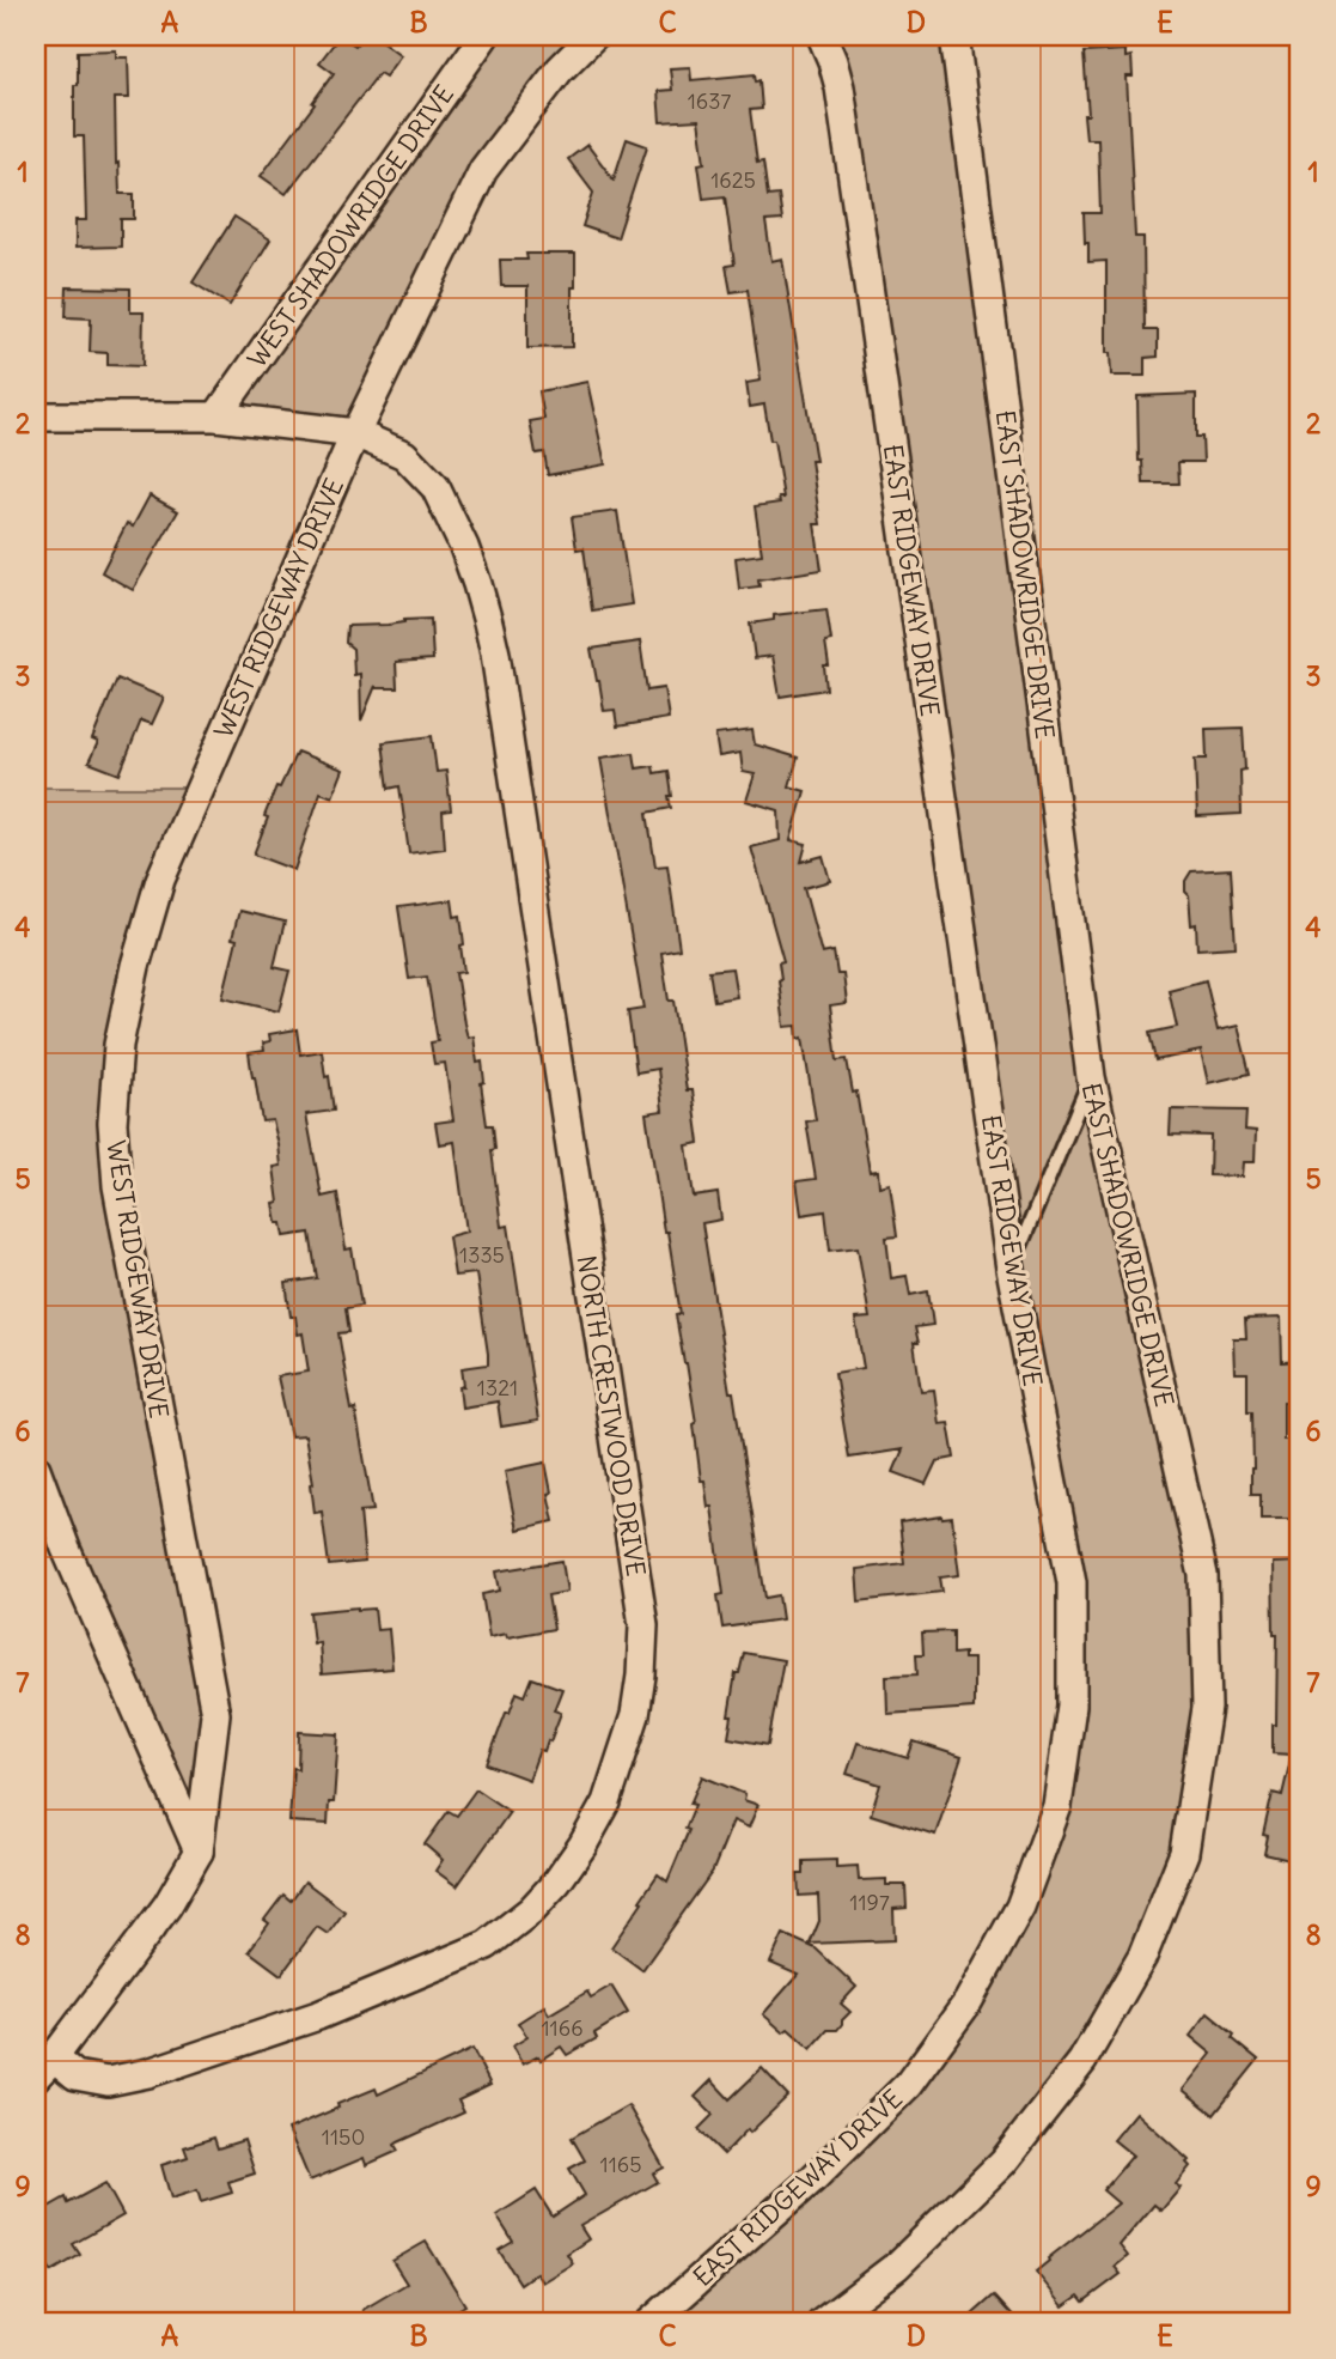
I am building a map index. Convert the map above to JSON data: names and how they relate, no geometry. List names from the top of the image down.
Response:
{
  "streets": {
    "street": [
      "WEST SHADOWRIDGE DRIVE",
      "EAST SHADOWRIDGE DRIVE",
      "EAST RIDGEWAY DRIVE",
      "WEST RIDGEWAY DRIVE",
      "NORTH CRESTWOOD DRIVE"
    ]
  },
  "crossings": [
    ["WEST SHADOWRIDGE DRIVE", "NORTH CRESTWOOD DRIVE"],
    ["WEST RIDGEWAY DRIVE", "NORTH CRESTWOOD DRIVE"]
  ],
  "house_numbers": [
    "1637",
    "1625",
    "1335",
    "1321",
    "1197",
    "1166",
    "1150",
    "1165"
  ],
  "grid": {
    "columns": [
      "A",
      "B",
      "C",
      "D",
      "E"
    ],
    "rows": [
      "1",
      "2",
      "3",
      "4",
      "5",
      "6",
      "7",
      "8",
      "9"
    ]
  }
}
